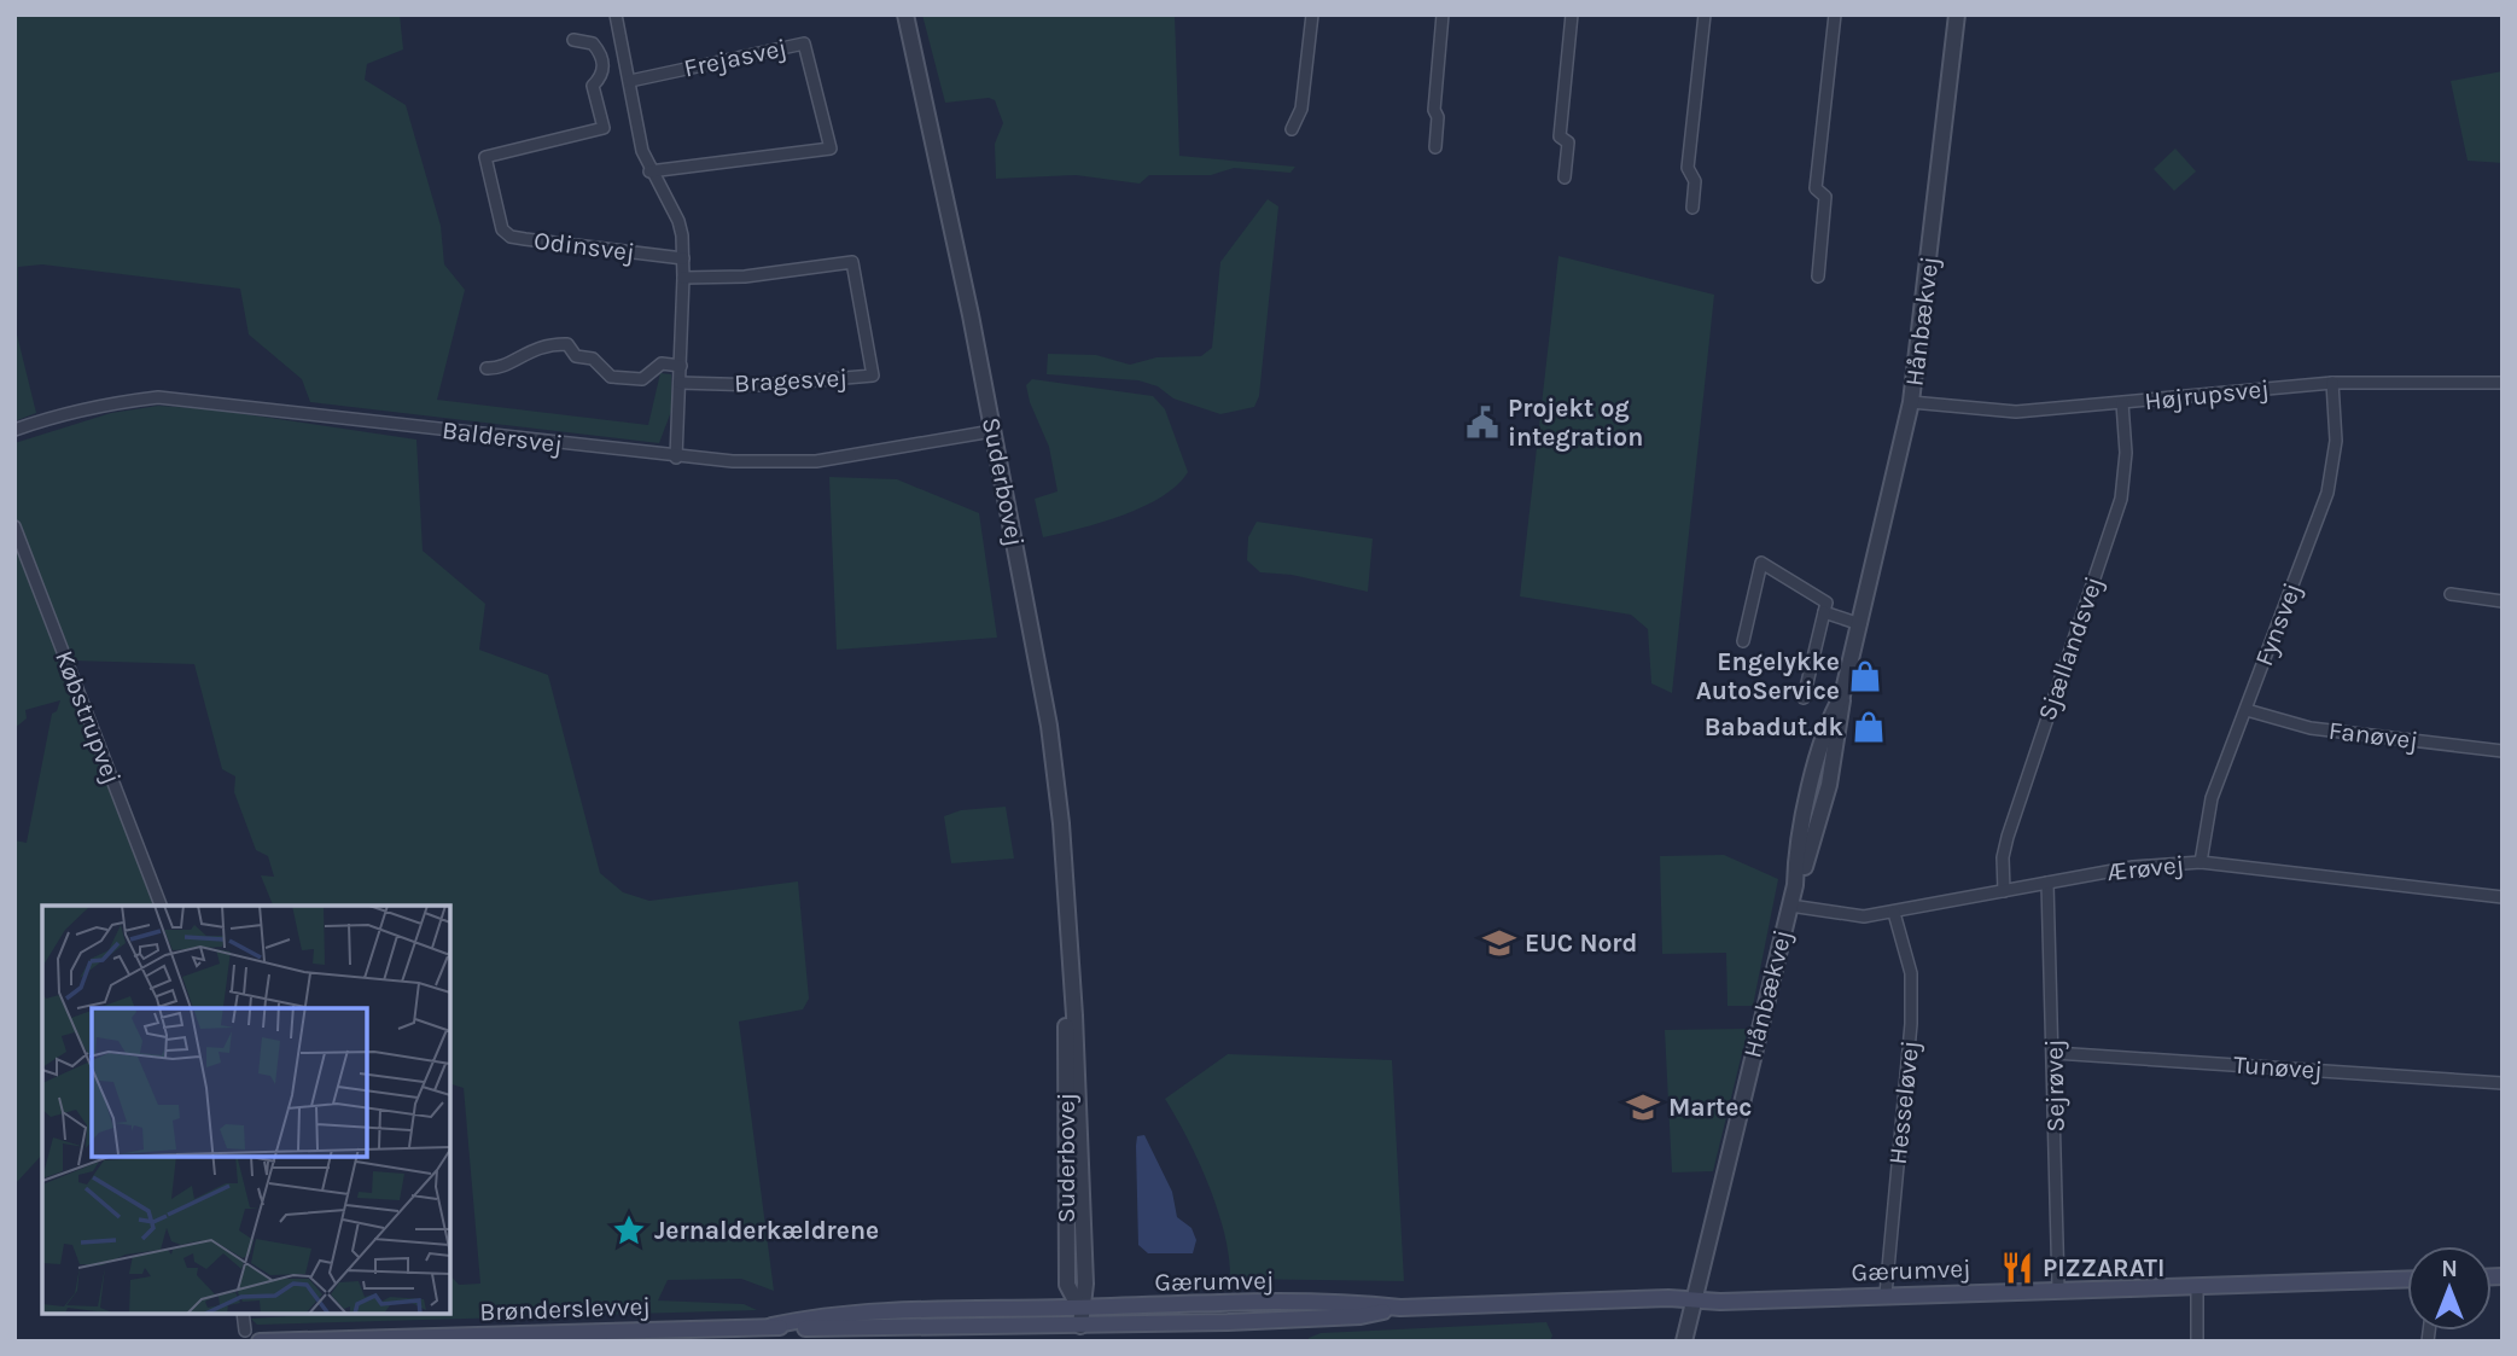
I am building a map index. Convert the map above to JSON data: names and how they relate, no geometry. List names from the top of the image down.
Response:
{
  "streets": {
    "main road": ["Gærumvej", "Brønderslevvej"],
    "street": [
      "Frejasvej",
      "Odinsvej",
      "Hånbækvej",
      "Bragesvej",
      "Højrupsvej",
      "Baldersvej",
      "Suderbovej",
      "Fynsvej",
      "Sjællandsvej",
      "Købstrupvej",
      "Fanøvej",
      "Ærøvej",
      "Tunøvej",
      "Sejrøvej",
      "Hesseløvej"
    ]
  },
  "crossings": [
    ["Hånbækvej", "Højrupsvej"],
    ["Hånbækvej", "Ærøvej"],
    ["Hånbækvej", "Gærumvej"],
    ["Højrupsvej", "Fynsvej"],
    ["Højrupsvej", "Sjællandsvej"],
    ["Baldersvej", "Suderbovej"],
    ["Suderbovej", "Gærumvej"],
    ["Suderbovej", "Brønderslevvej"],
    ["Fynsvej", "Fanøvej"],
    ["Fynsvej", "Ærøvej"],
    ["Sjællandsvej", "Ærøvej"],
    ["Ærøvej", "Sejrøvej"],
    ["Ærøvej", "Hesseløvej"],
    ["Tunøvej", "Sejrøvej"],
    ["Sejrøvej", "Gærumvej"],
    ["Hesseløvej", "Gærumvej"],
    ["Gærumvej", "Brønderslevvej"]
  ],
  "places": {
    "public building": ["Projekt og integration"],
    "shop": ["Engelykke AutoService", "Babadut.dk"],
    "school or university": ["EUC Nord", "Martec"],
    "place": ["Jernalderkældrene"],
    "restaurant": ["PIZZARATI"]
  },
  "north": "top"
}
